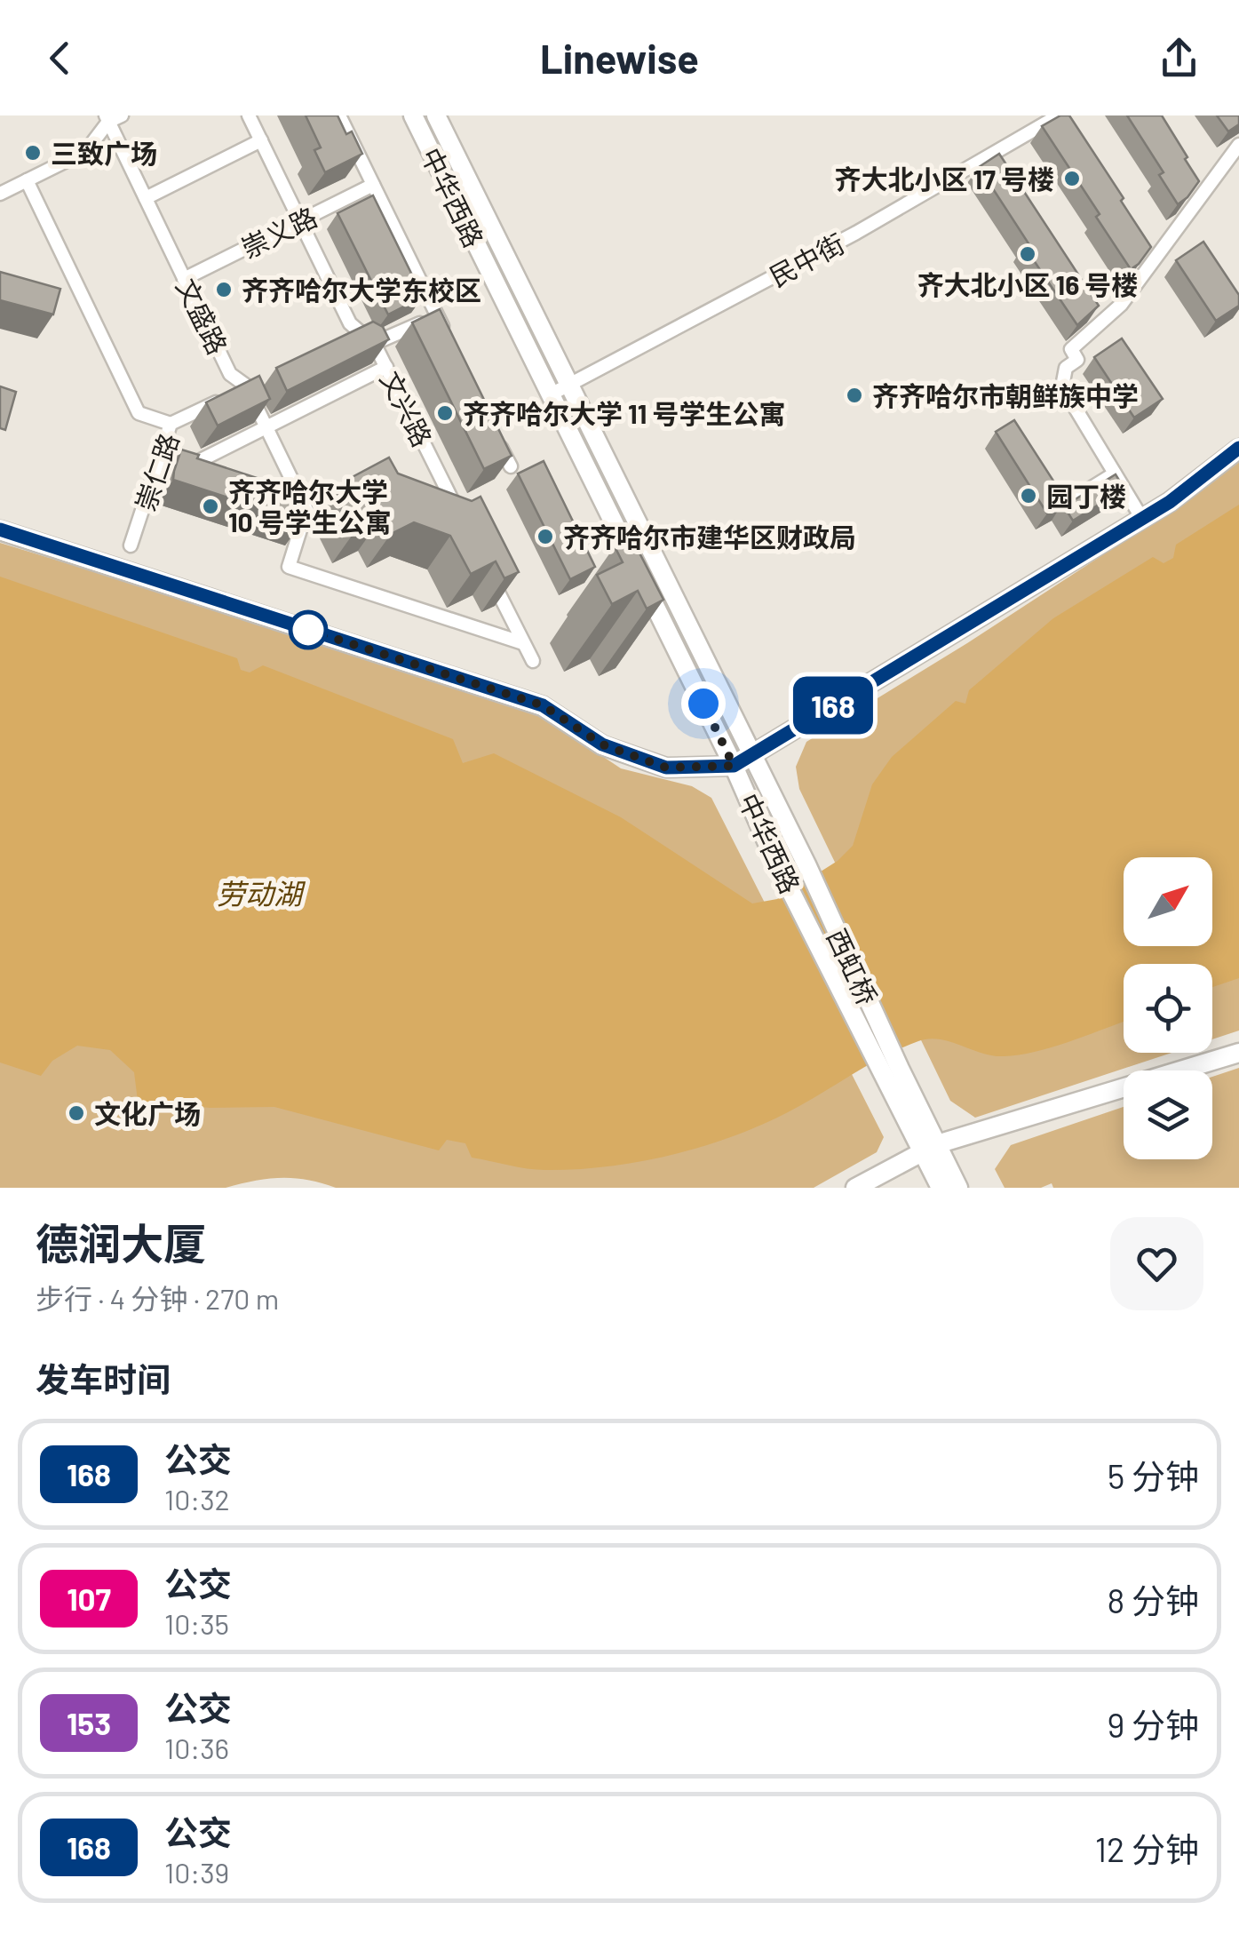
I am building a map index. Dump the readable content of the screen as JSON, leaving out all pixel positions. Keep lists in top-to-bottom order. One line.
{"streets":{"main road":["中华西路","西虹桥"],"street":["崇义路","民中街","文盛路","文兴路","崇仁路"]},"crossings":[["中华西路","民中街"],["中华西路","西虹桥"],["崇义路","文盛路"],["崇义路","文兴路"],["文盛路","崇仁路"]],"water":["劳动湖"],"places":["三致广场","齐大北小区 17 号楼","齐大北小区 16 号楼","齐齐哈尔大学东校区","齐齐哈尔市朝鲜族中学","齐齐哈尔大学 11 号学生公寓","园丁楼","齐齐哈尔大学 10 号学生公寓","齐齐哈尔市建华区财政局","文化广场"],"lines":["bus line 168"],"north":"top right","page":{"header":"Linewise","on_map":"168","heading":[["德润大厦","步行 · 4 分钟 · 270 m"],"发车时间"],"list":[{"mark":"168","name":"公交","note":"10:32","value":"5 分钟"},{"mark":"107","name":"公交","note":"10:35","value":"8 分钟"},{"mark":"153","name":"公交","note":"10:36","value":"9 分钟"},{"mark":"168","name":"公交","note":"10:39","value":"12 分钟"}]}}
